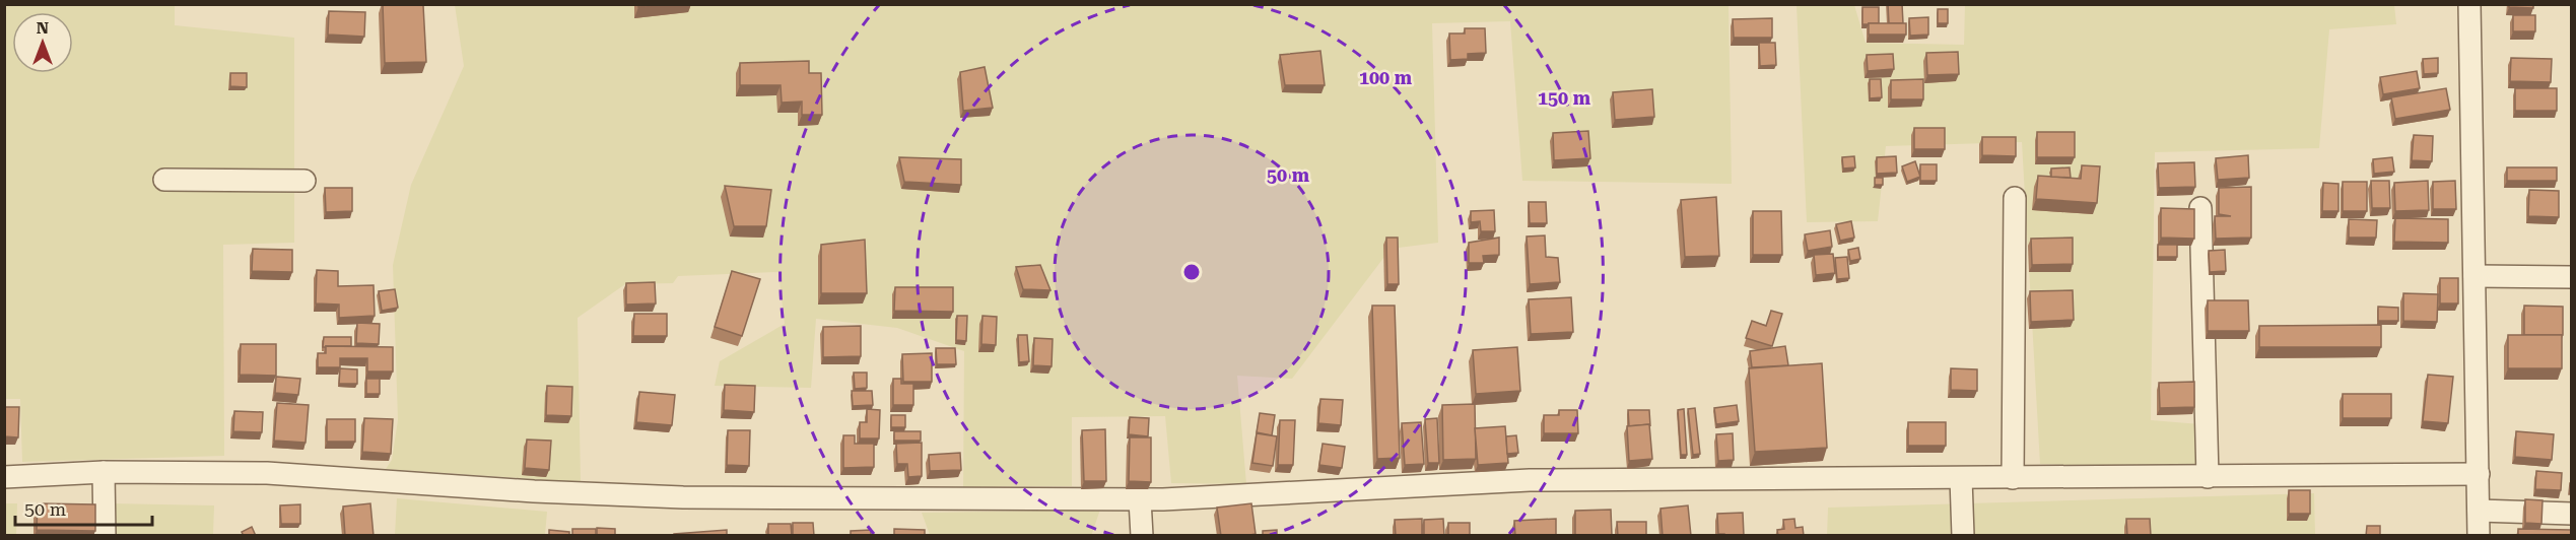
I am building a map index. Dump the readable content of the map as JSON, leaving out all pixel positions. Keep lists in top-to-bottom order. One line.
{"scale_bar":"50 m","north":"top","rings":["100 m","150 m","50 m"]}
